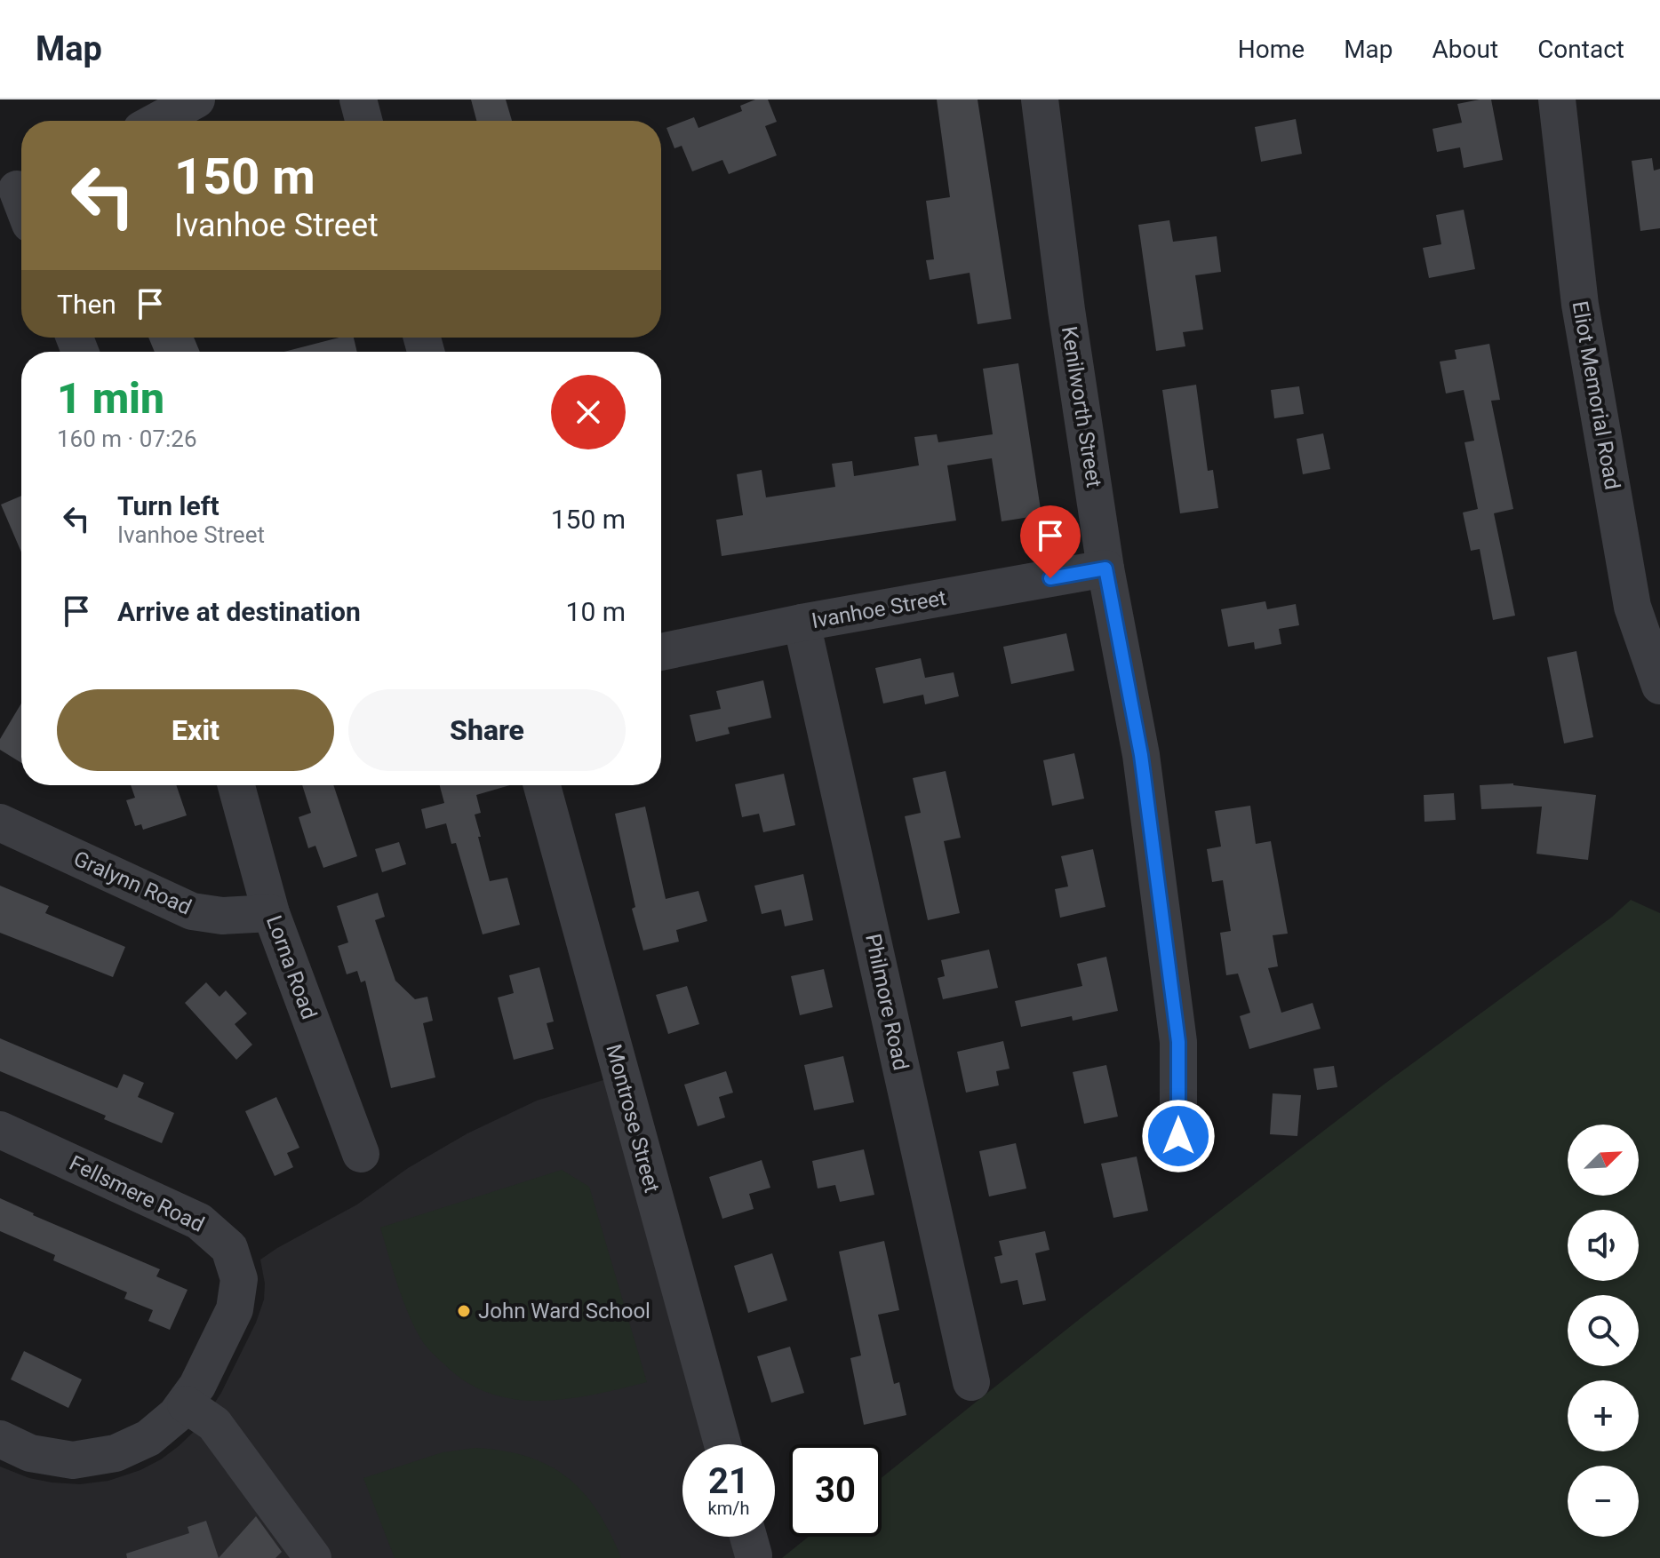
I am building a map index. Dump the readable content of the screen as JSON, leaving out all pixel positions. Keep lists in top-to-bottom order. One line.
{"streets":{"street":["Eliot Memorial Road","Kenilworth Street","Ivanhoe Street","Gralynn Road","Lorna Road","Philmore Road","Montrose Street","Fellsmere Road"]},"crossings":[["Kenilworth Street","Ivanhoe Street"],["Ivanhoe Street","Philmore Road"],["Gralynn Road","Lorna Road"]],"places":["John Ward School"],"north":"top right","page":{"header":"Map","nav":["Home","Map","About","Contact"],"turn":["150 m","Ivanhoe Street"],"then":"Then","heading":["1 min","160 m · 07:26"],"list":[{"name":"Turn left","note":"Ivanhoe Street","value":"150 m"},{"name":"Arrive at destination","value":"10 m"}],"buttons":["Exit","Share"],"map_buttons":["+","−"],"speed":"21 km/h","limit":"30"}}
